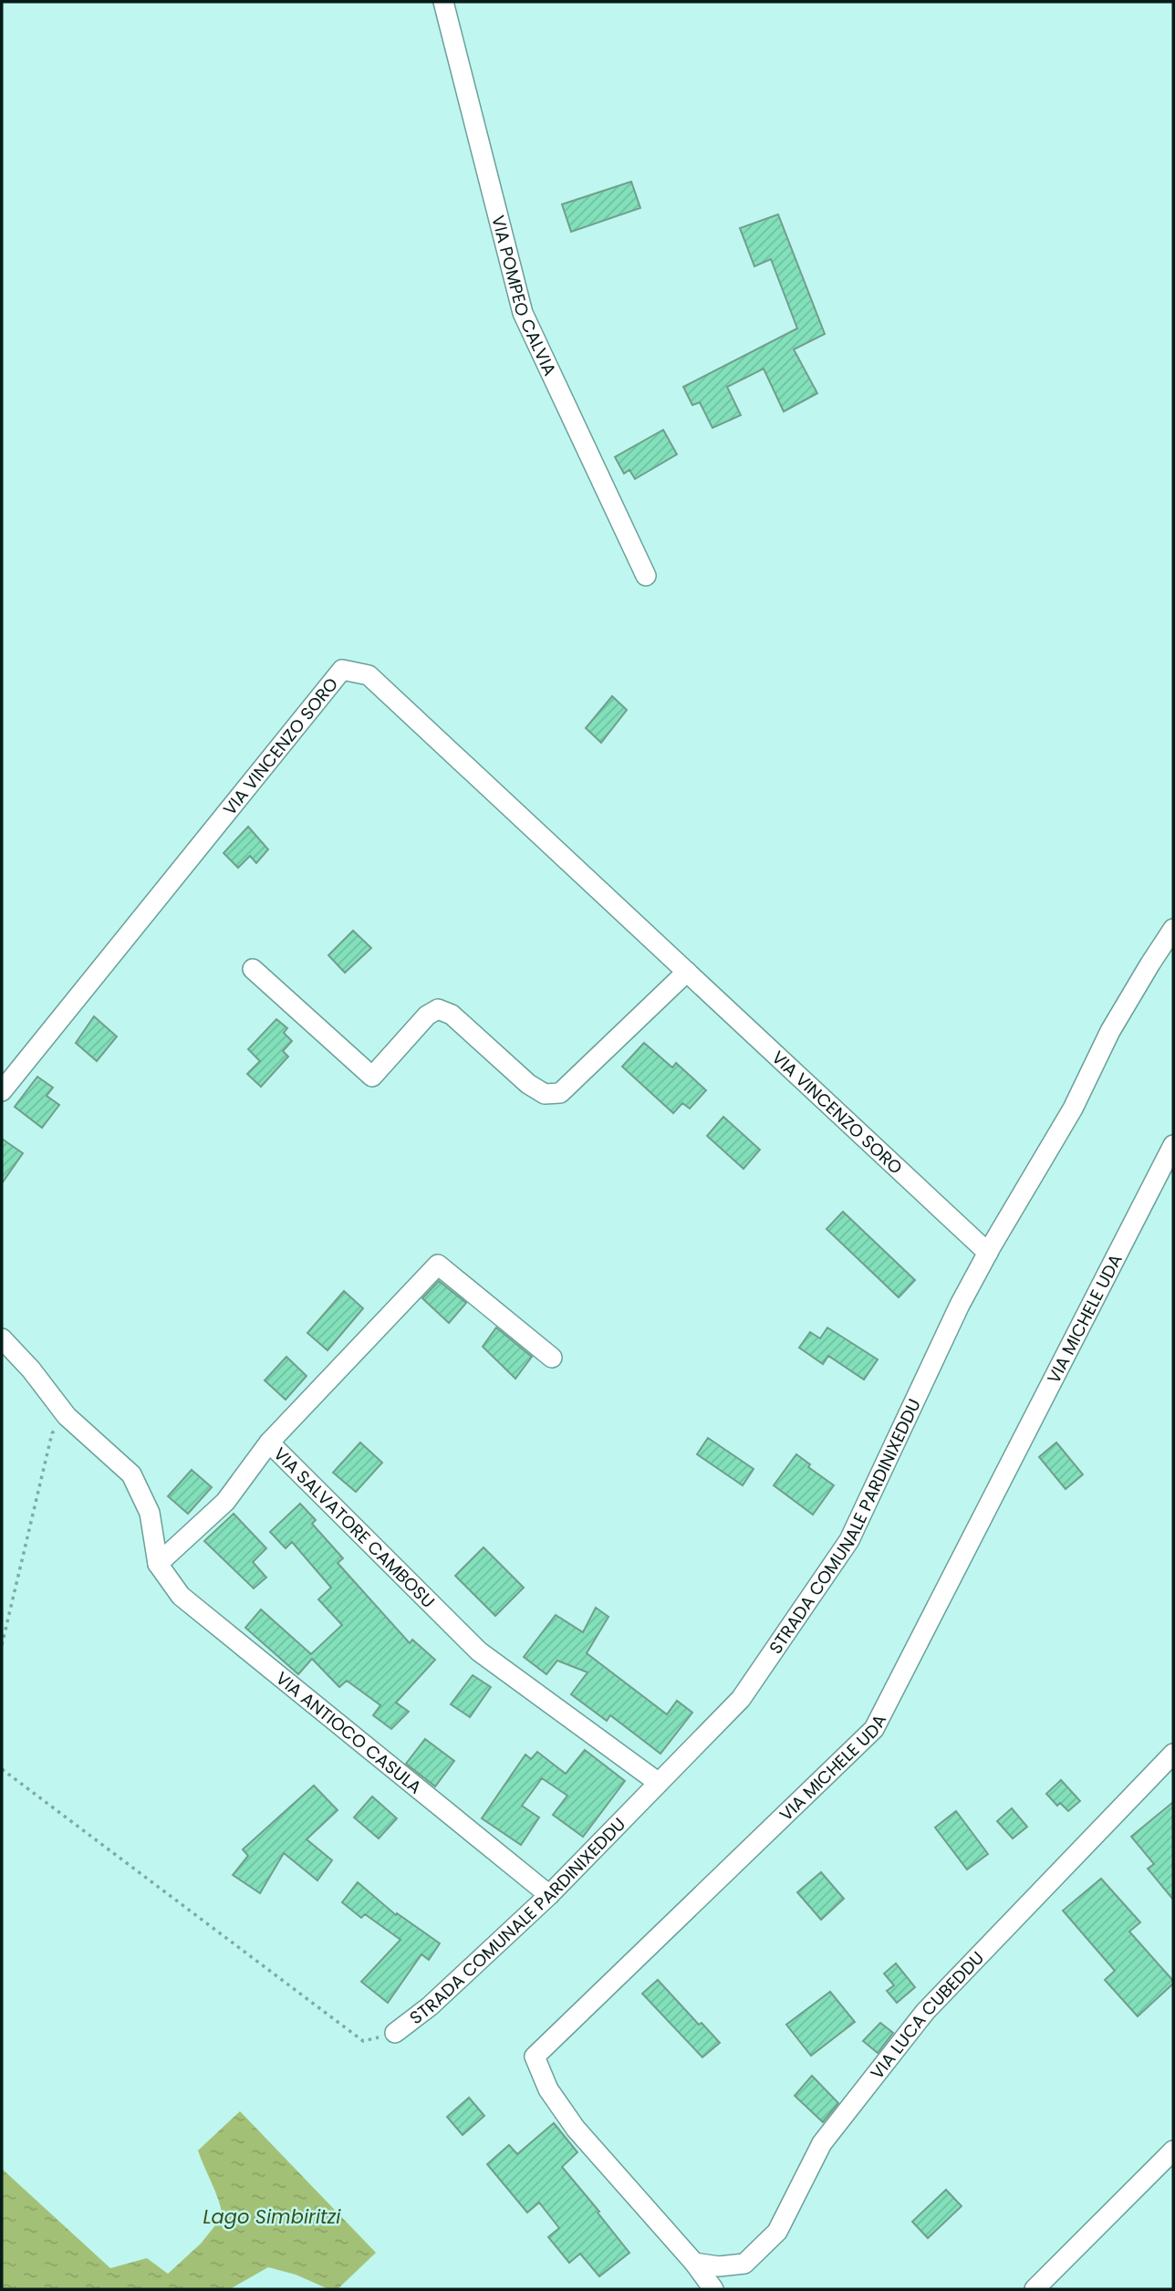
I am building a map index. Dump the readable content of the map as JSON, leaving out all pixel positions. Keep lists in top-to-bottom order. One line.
{"streets":{"street":["VIA POMPEO CALVIA","VIA VINCENZO SORO","VIA MICHELE UDA","STRADA COMUNALE PARDINIXEDDU","VIA SALVATORE CAMBOSU","VIA ANTIOCO CASULA","VIA LUCA CUBEDDU"]},"crossings":[["VIA VINCENZO SORO","STRADA COMUNALE PARDINIXEDDU"],["VIA MICHELE UDA","VIA LUCA CUBEDDU"],["STRADA COMUNALE PARDINIXEDDU","VIA SALVATORE CAMBOSU"],["STRADA COMUNALE PARDINIXEDDU","VIA ANTIOCO CASULA"]],"water":["Lago Simbiritzi"]}
